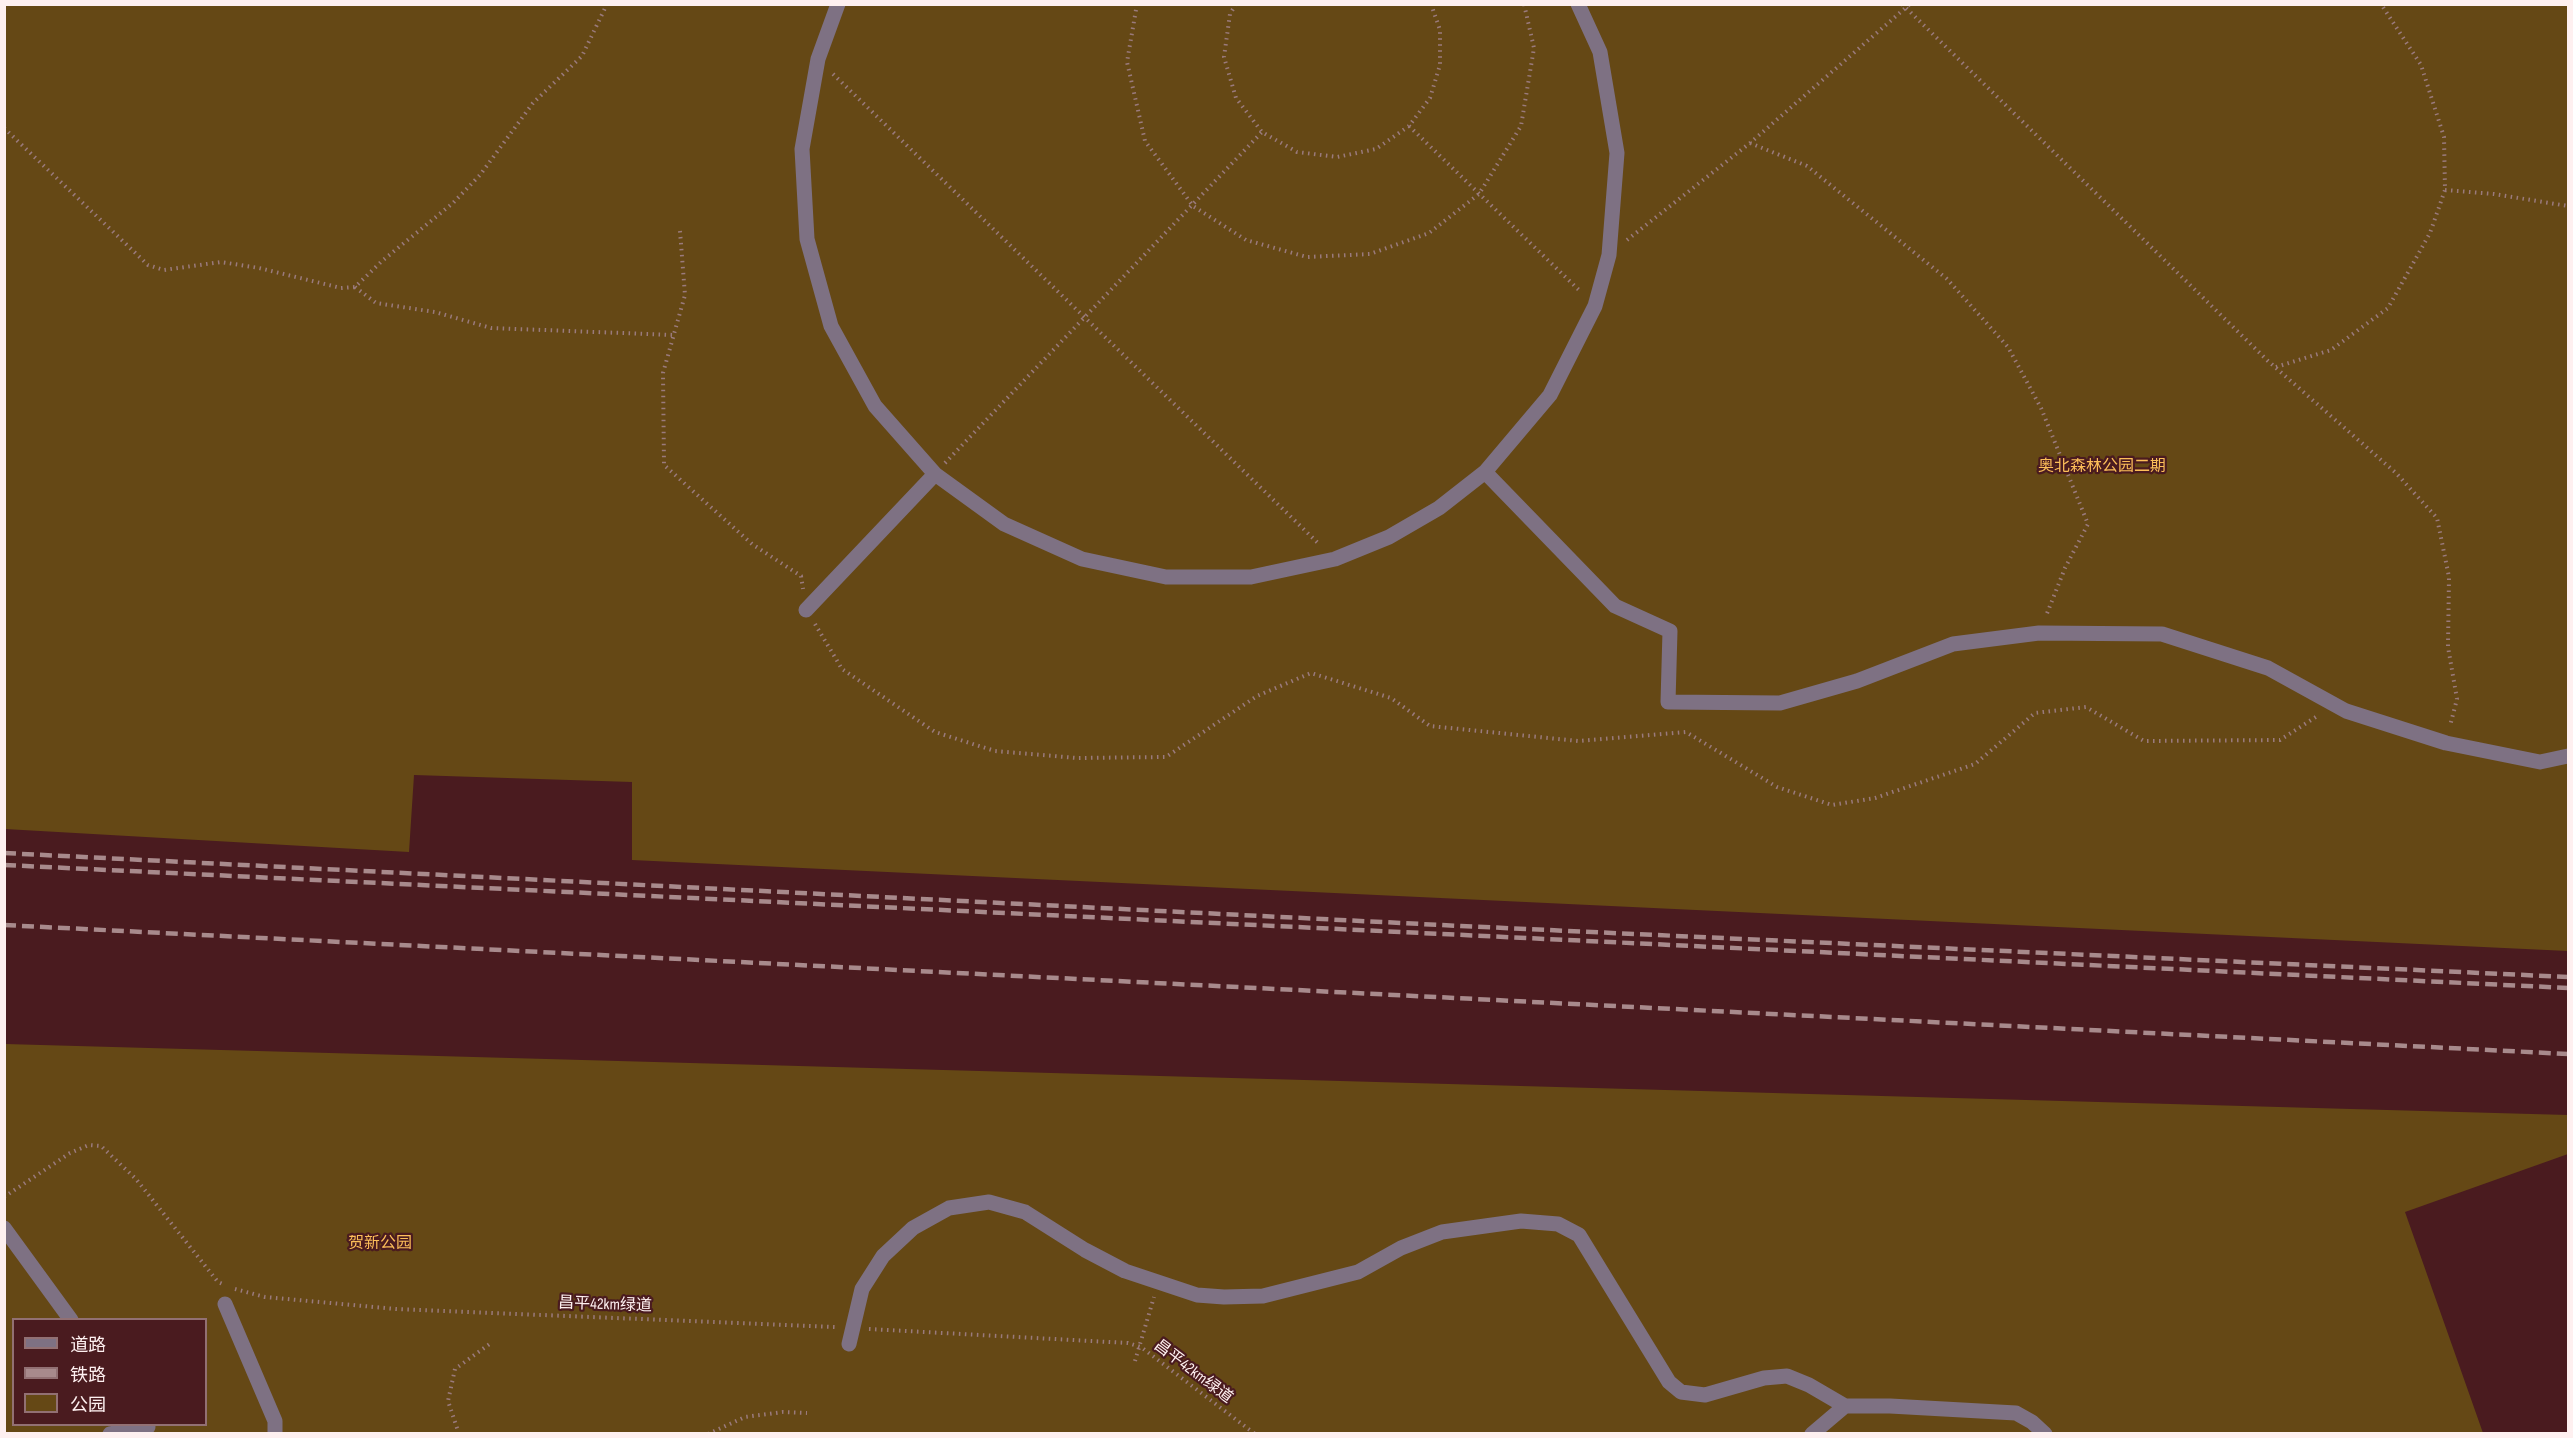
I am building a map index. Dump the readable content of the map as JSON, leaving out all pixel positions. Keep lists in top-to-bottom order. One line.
{"streets":{"path":["昌平42km绿道"]},"parks":["奥北森林公园二期","贺新公园"],"legend":["道路","铁路","公园"]}
